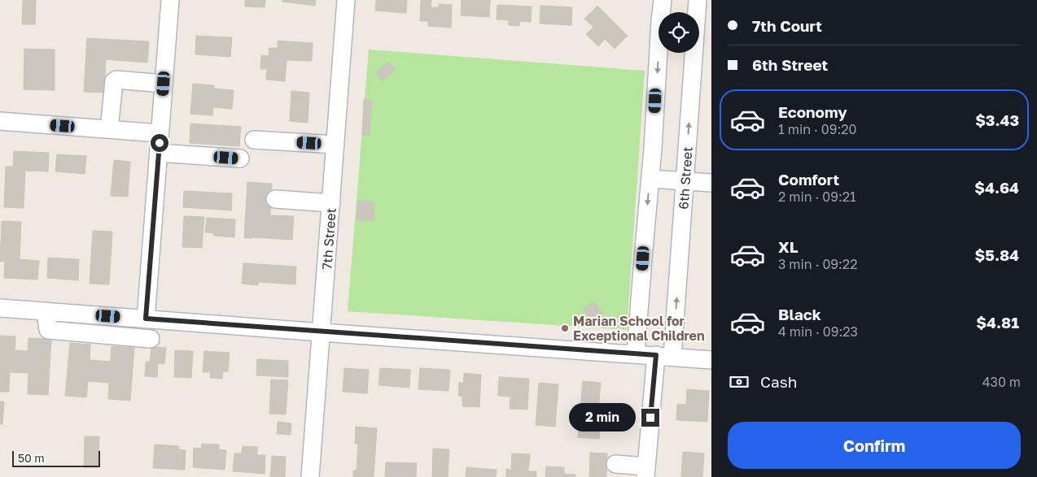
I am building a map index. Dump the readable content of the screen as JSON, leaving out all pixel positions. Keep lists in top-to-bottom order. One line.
{"streets":{"street":["6th Street","7th Street"]},"places":["Marian School for Exceptional Children"],"scale_bar":"50 m","page":{"banner":["7th Court","6th Street"],"list":[{"name":"Economy","note":"1 min · 09:20","value":"$3.43"},{"name":"Comfort","note":"2 min · 09:21","value":"$4.64"},{"name":"XL","note":"3 min · 09:22","value":"$5.84"},{"name":"Black","note":"4 min · 09:23","value":"$4.81"}],"pay":["Cash","430 m"],"bubble":"2 min","buttons":"Confirm","scale":"50 m"}}
